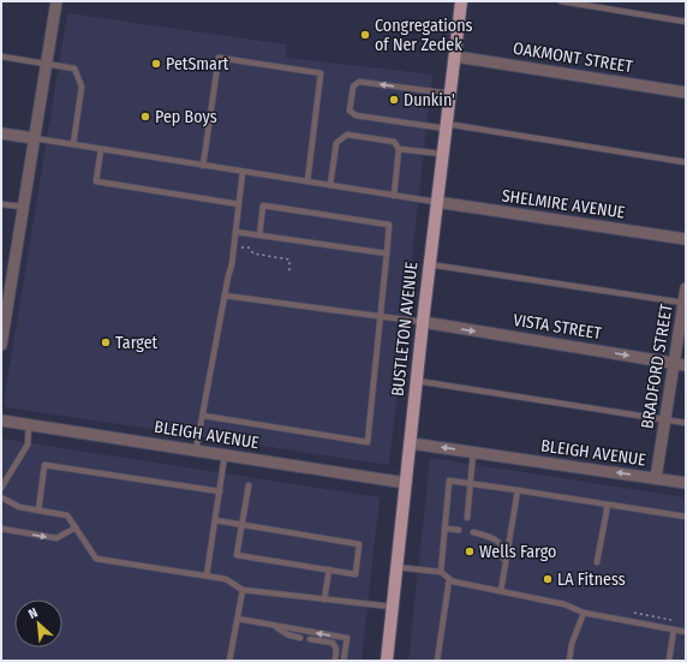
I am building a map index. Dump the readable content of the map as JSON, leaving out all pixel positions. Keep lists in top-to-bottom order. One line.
{"streets":{"main road":["BUSTLETON AVENUE"],"street":["OAKMONT STREET","SHELMIRE AVENUE","VISTA STREET","BRADFORD STREET","BLEIGH AVENUE"]},"crossings":[["OAKMONT STREET","BUSTLETON AVENUE"],["SHELMIRE AVENUE","BUSTLETON AVENUE"],["VISTA STREET","BUSTLETON AVENUE"],["VISTA STREET","BRADFORD STREET"],["BUSTLETON AVENUE","BLEIGH AVENUE"],["BRADFORD STREET","BLEIGH AVENUE"]],"one_way":["VISTA STREET","BLEIGH AVENUE"],"places":["Congregations of Ner Zedek","PetSmart","Dunkin'","Pep Boys","Target","Wells Fargo","LA Fitness"],"north":"top left"}
